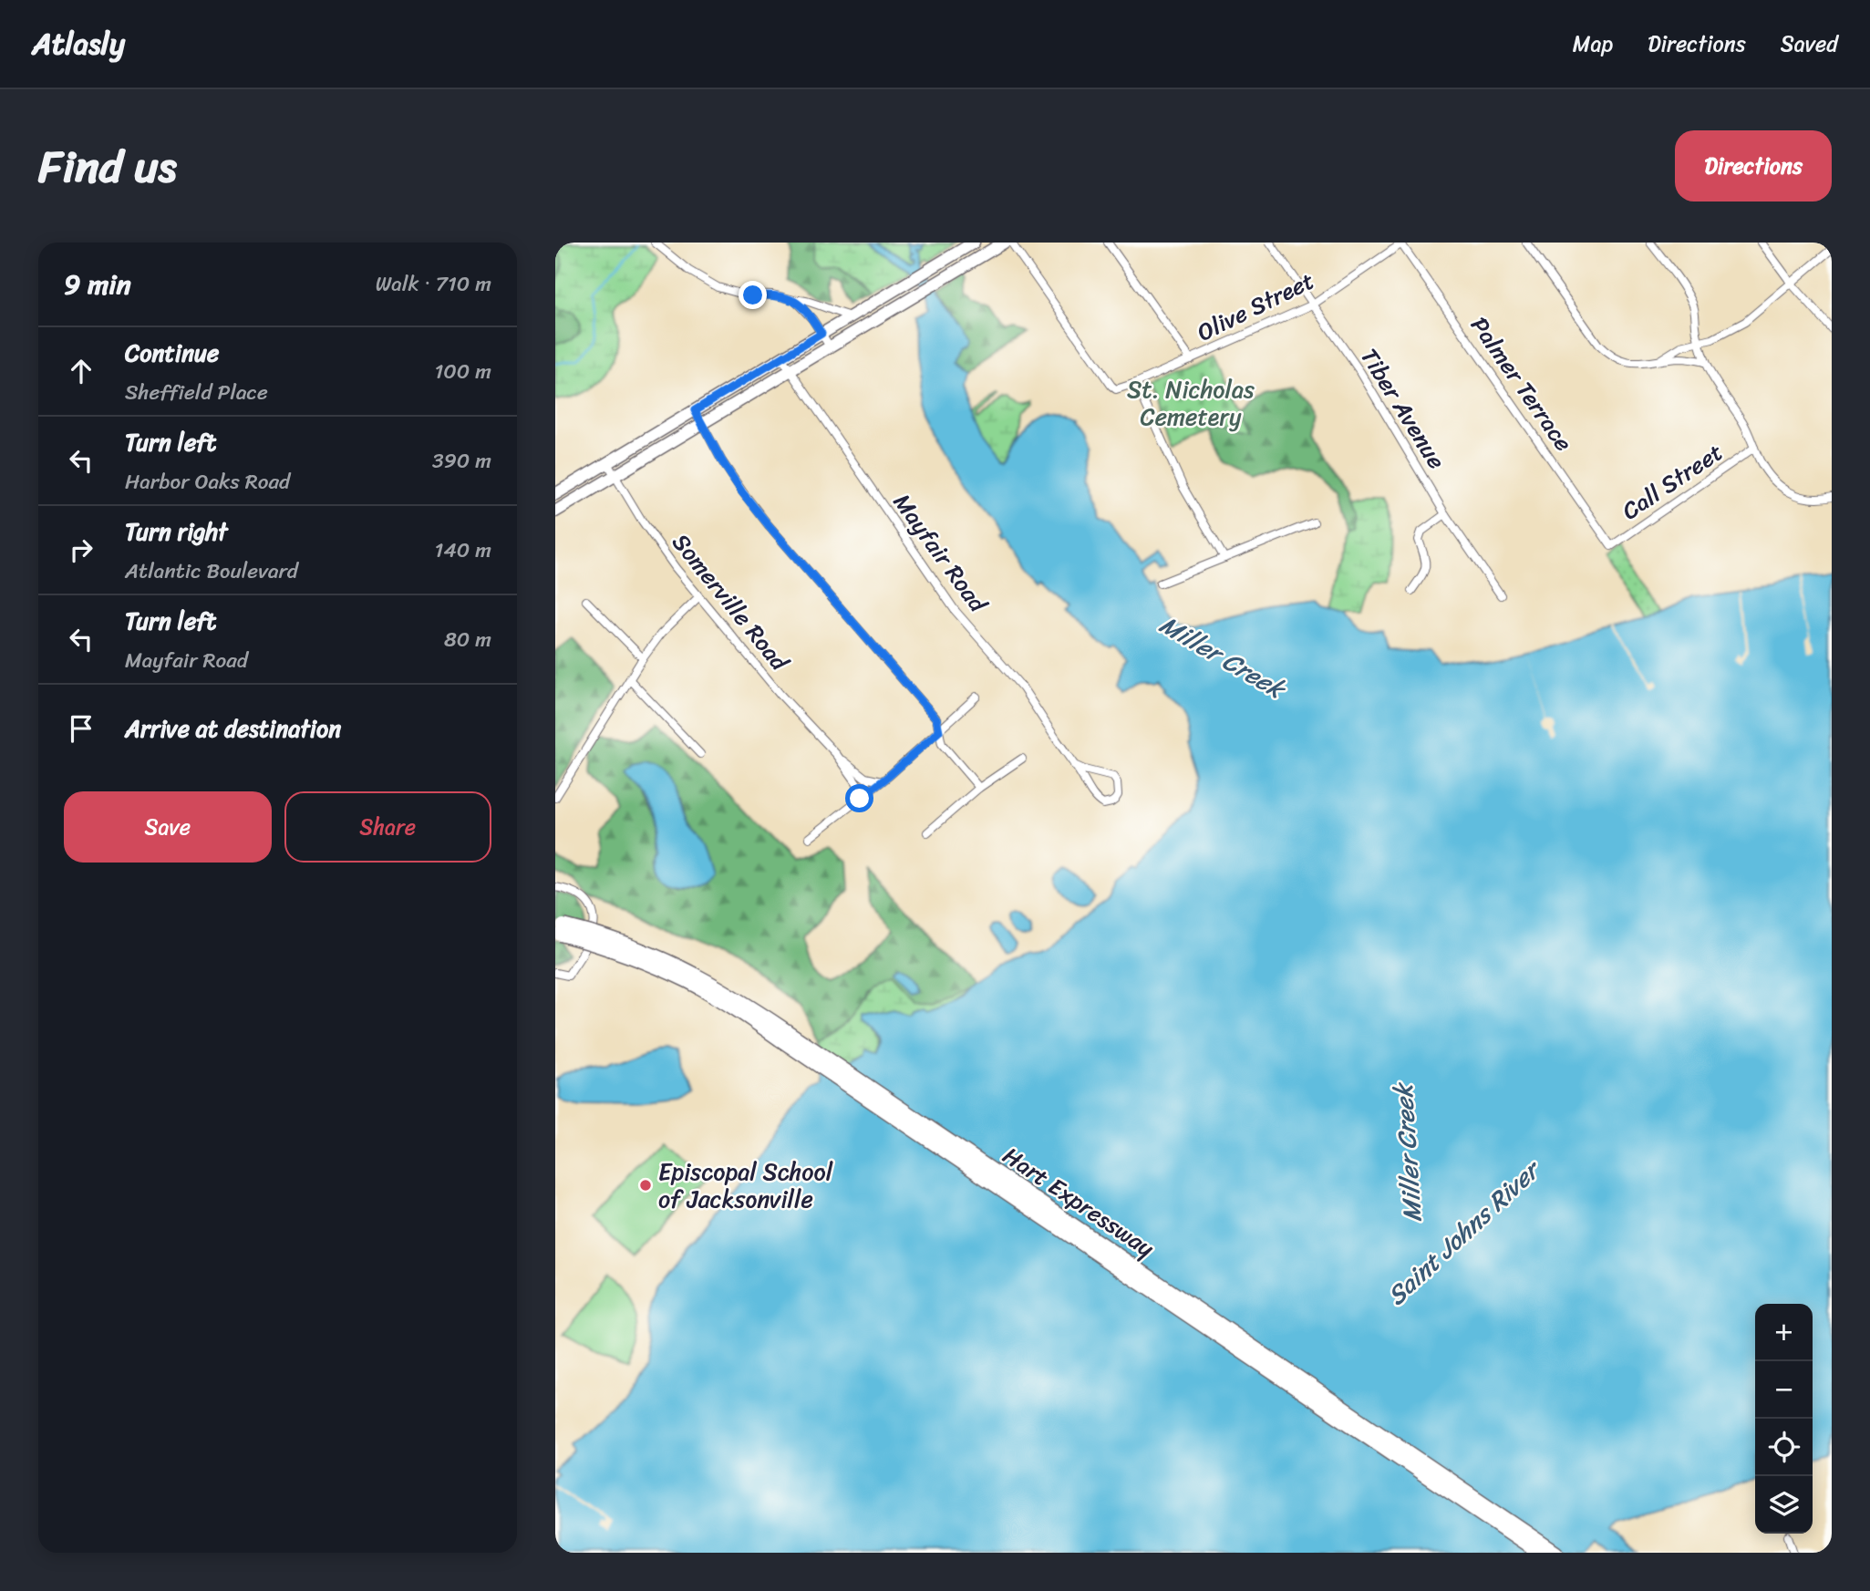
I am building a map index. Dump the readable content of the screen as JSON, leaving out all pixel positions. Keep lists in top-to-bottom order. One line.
{"streets":{"highway":["Hart Expressway"],"street":["Olive Street","Palmer Terrace","Tiber Avenue","Call Street","Mayfair Road","Somerville Road"]},"crossings":[["Olive Street","Palmer Terrace"],["Olive Street","Tiber Avenue"],["Palmer Terrace","Call Street"]],"water":["Miller Creek","Saint Johns River"],"parks":["St. Nicholas Cemetery"],"places":["Episcopal School of Jacksonville"],"page":{"header":"Atlasly","nav":["Map","Directions","Saved"],"title":"Find us","buttons":["Directions",["Save","Share"]],"heading":["9 min","Walk · 710 m"],"list":[["Continue","Sheffield Place","100 m"],["Turn left","Harbor Oaks Road","390 m"],["Turn right","Atlantic Boulevard","140 m"],["Turn left","Mayfair Road","80 m"],"Arrive at destination"],"map_buttons":["+","−"]}}
